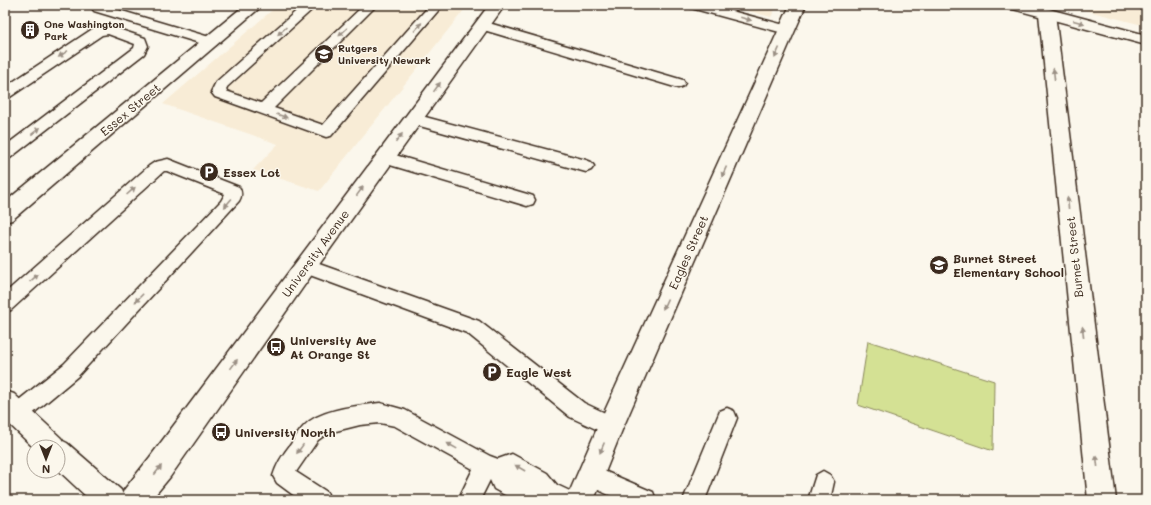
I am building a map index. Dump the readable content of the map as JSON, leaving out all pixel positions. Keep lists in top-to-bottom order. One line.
{"streets":{"street":["Essex Street","Eagles Street","University Avenue","Burnet Street"]},"one_way":["Eagles Street","University Avenue","Burnet Street"],"places":{"building":["One Washington Park"],"school or university":["Rutgers University Newark","Burnet Street Elementary School"],"parking":["Essex Lot","Eagle West"],"bus stop":["University Ave At Orange St","University North"]},"north":"bottom"}
